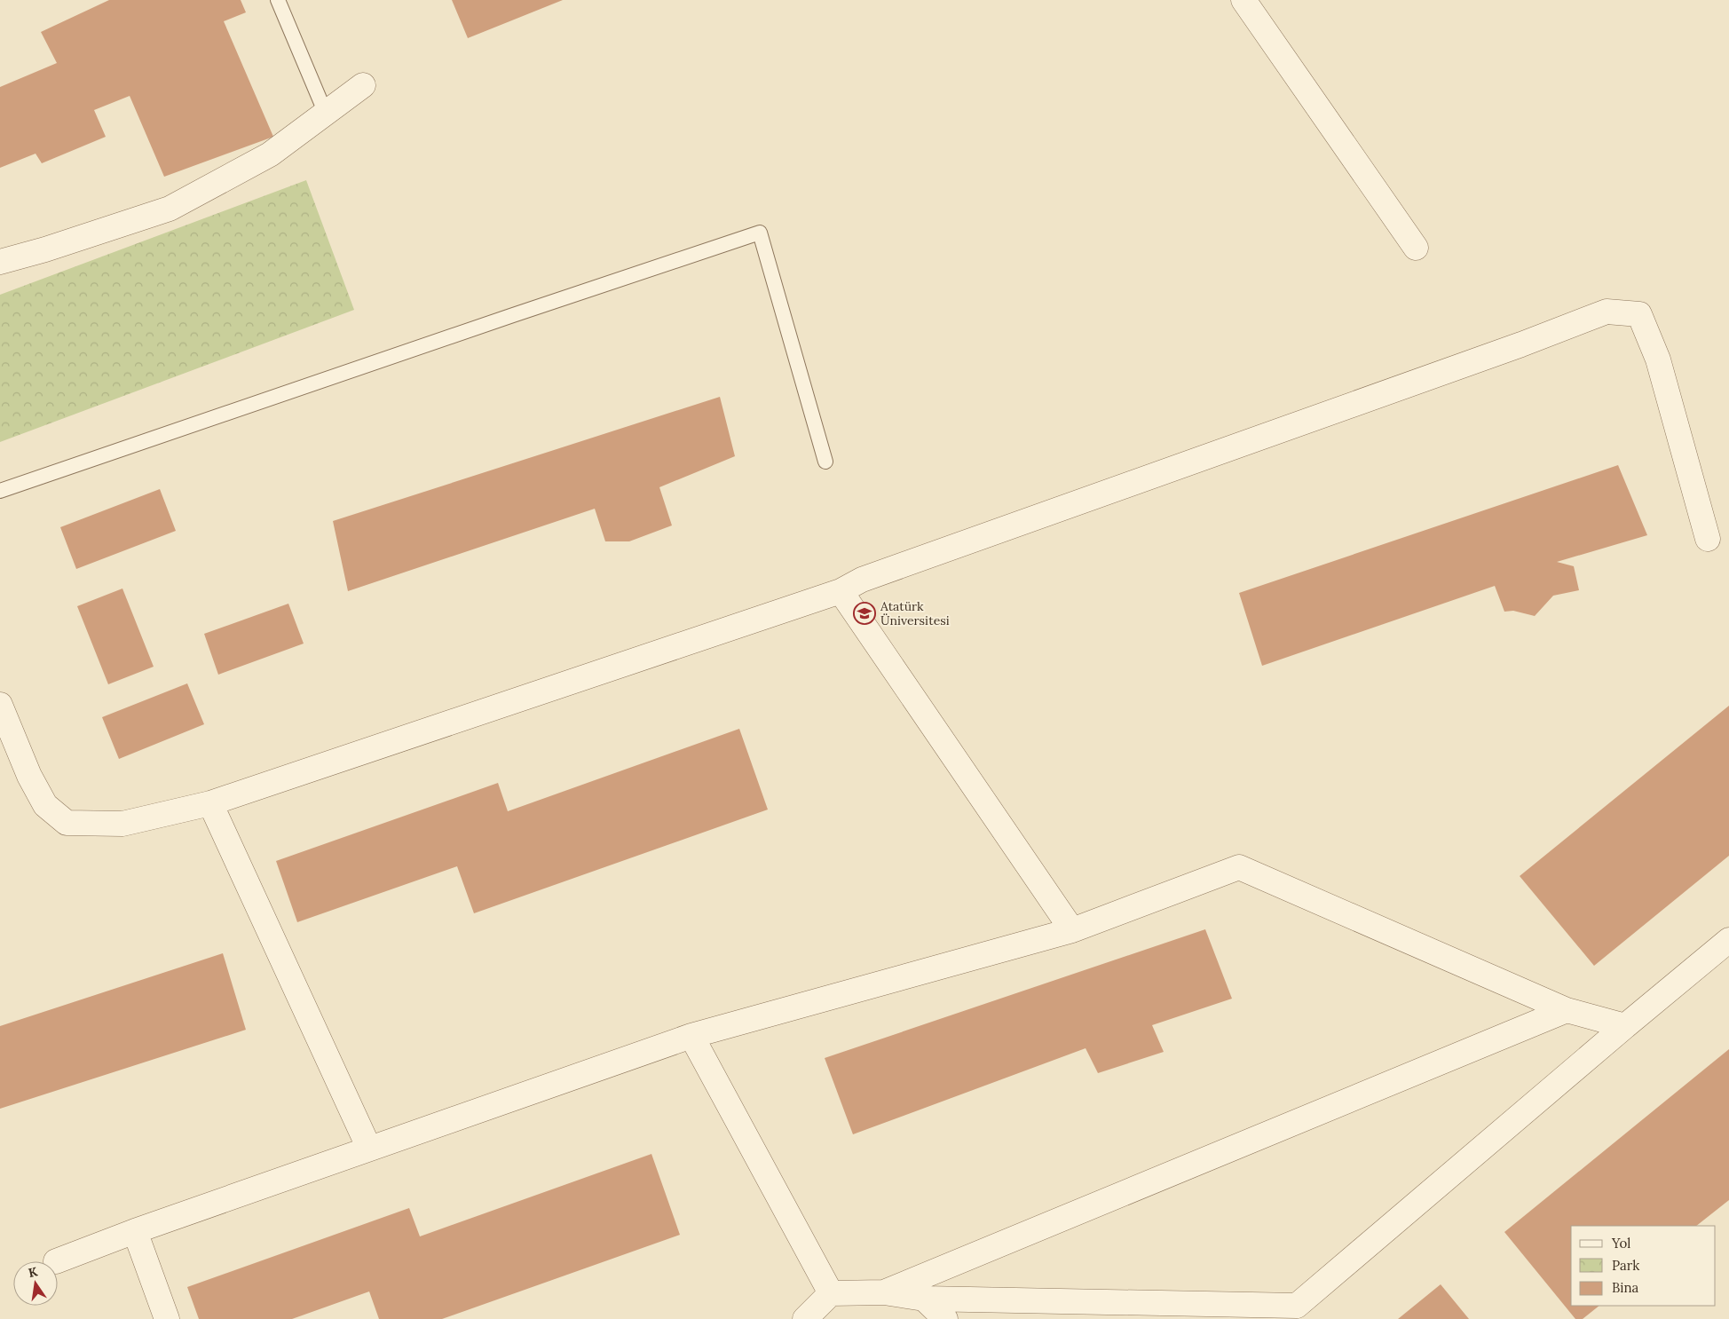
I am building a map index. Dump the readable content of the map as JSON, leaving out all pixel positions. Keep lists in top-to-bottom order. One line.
{"places":{"school or university":["Atatürk Üniversitesi"]},"legend":["Yol","Park","Bina"],"north":"top"}
